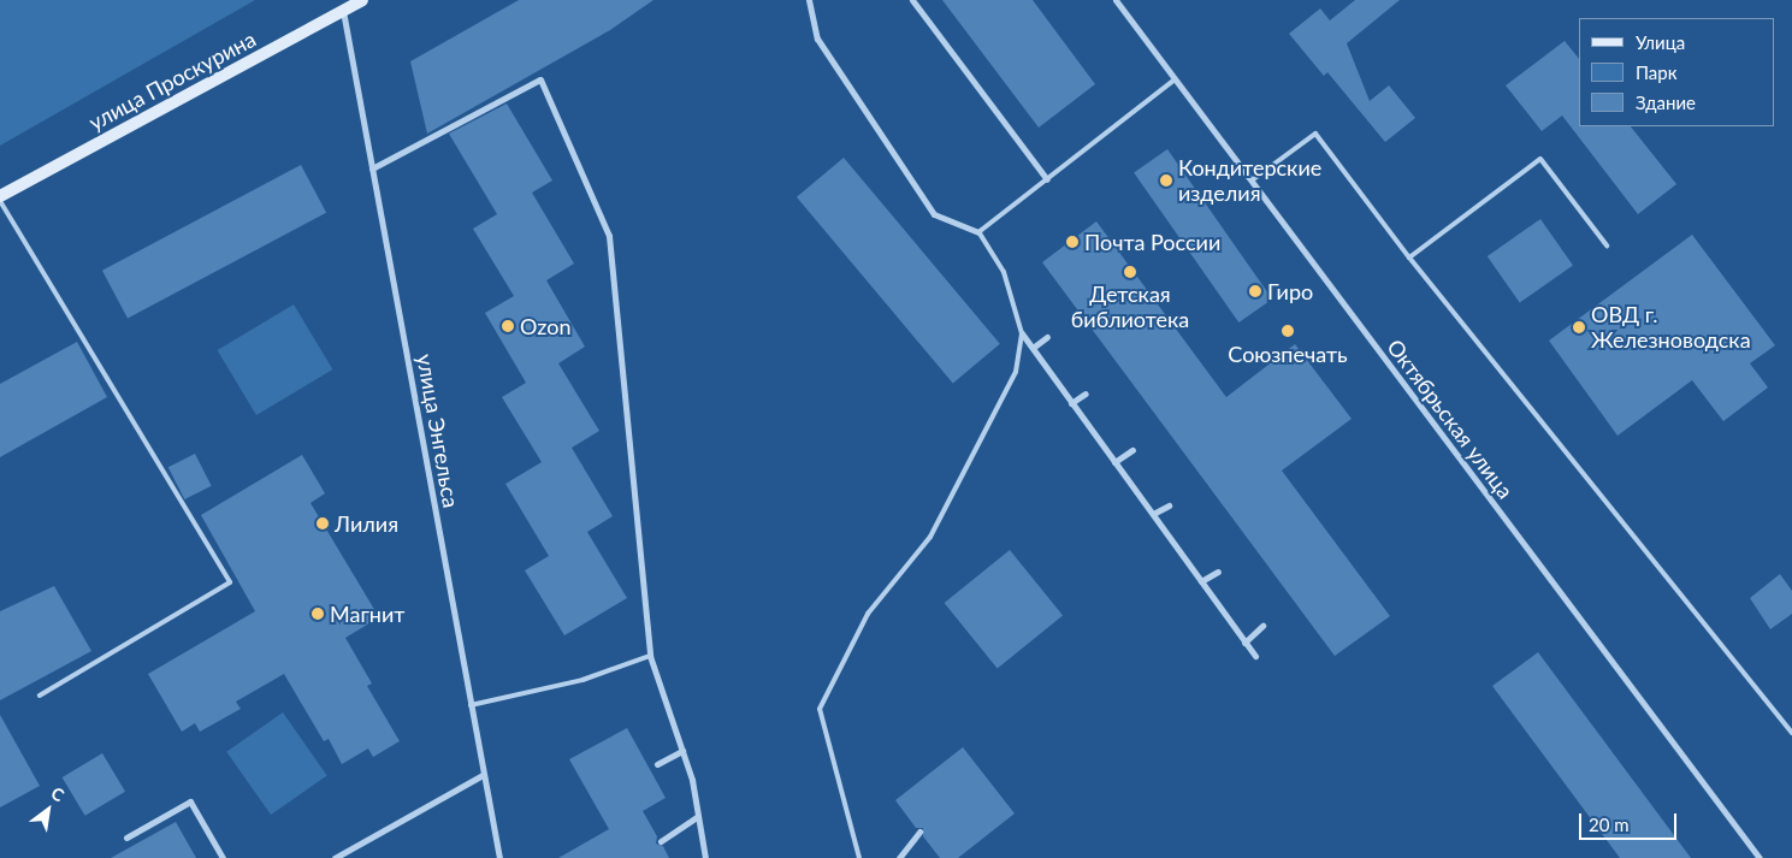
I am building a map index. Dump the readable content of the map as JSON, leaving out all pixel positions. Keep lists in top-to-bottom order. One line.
{"streets":{"street":["улица Проскурина","Октябрьская улица","улица Энгельса"]},"crossings":[["улица Проскурина","улица Энгельса"]],"places":["Кондитерские изделия","Почта России","Детская библиотека","Гиро","Ozon","ОВД г. Железноводска","Союзпечать","Лилия","Магнит"],"legend":["Улица","Парк","Здание"],"scale_bar":"20 m","north":"top right"}
